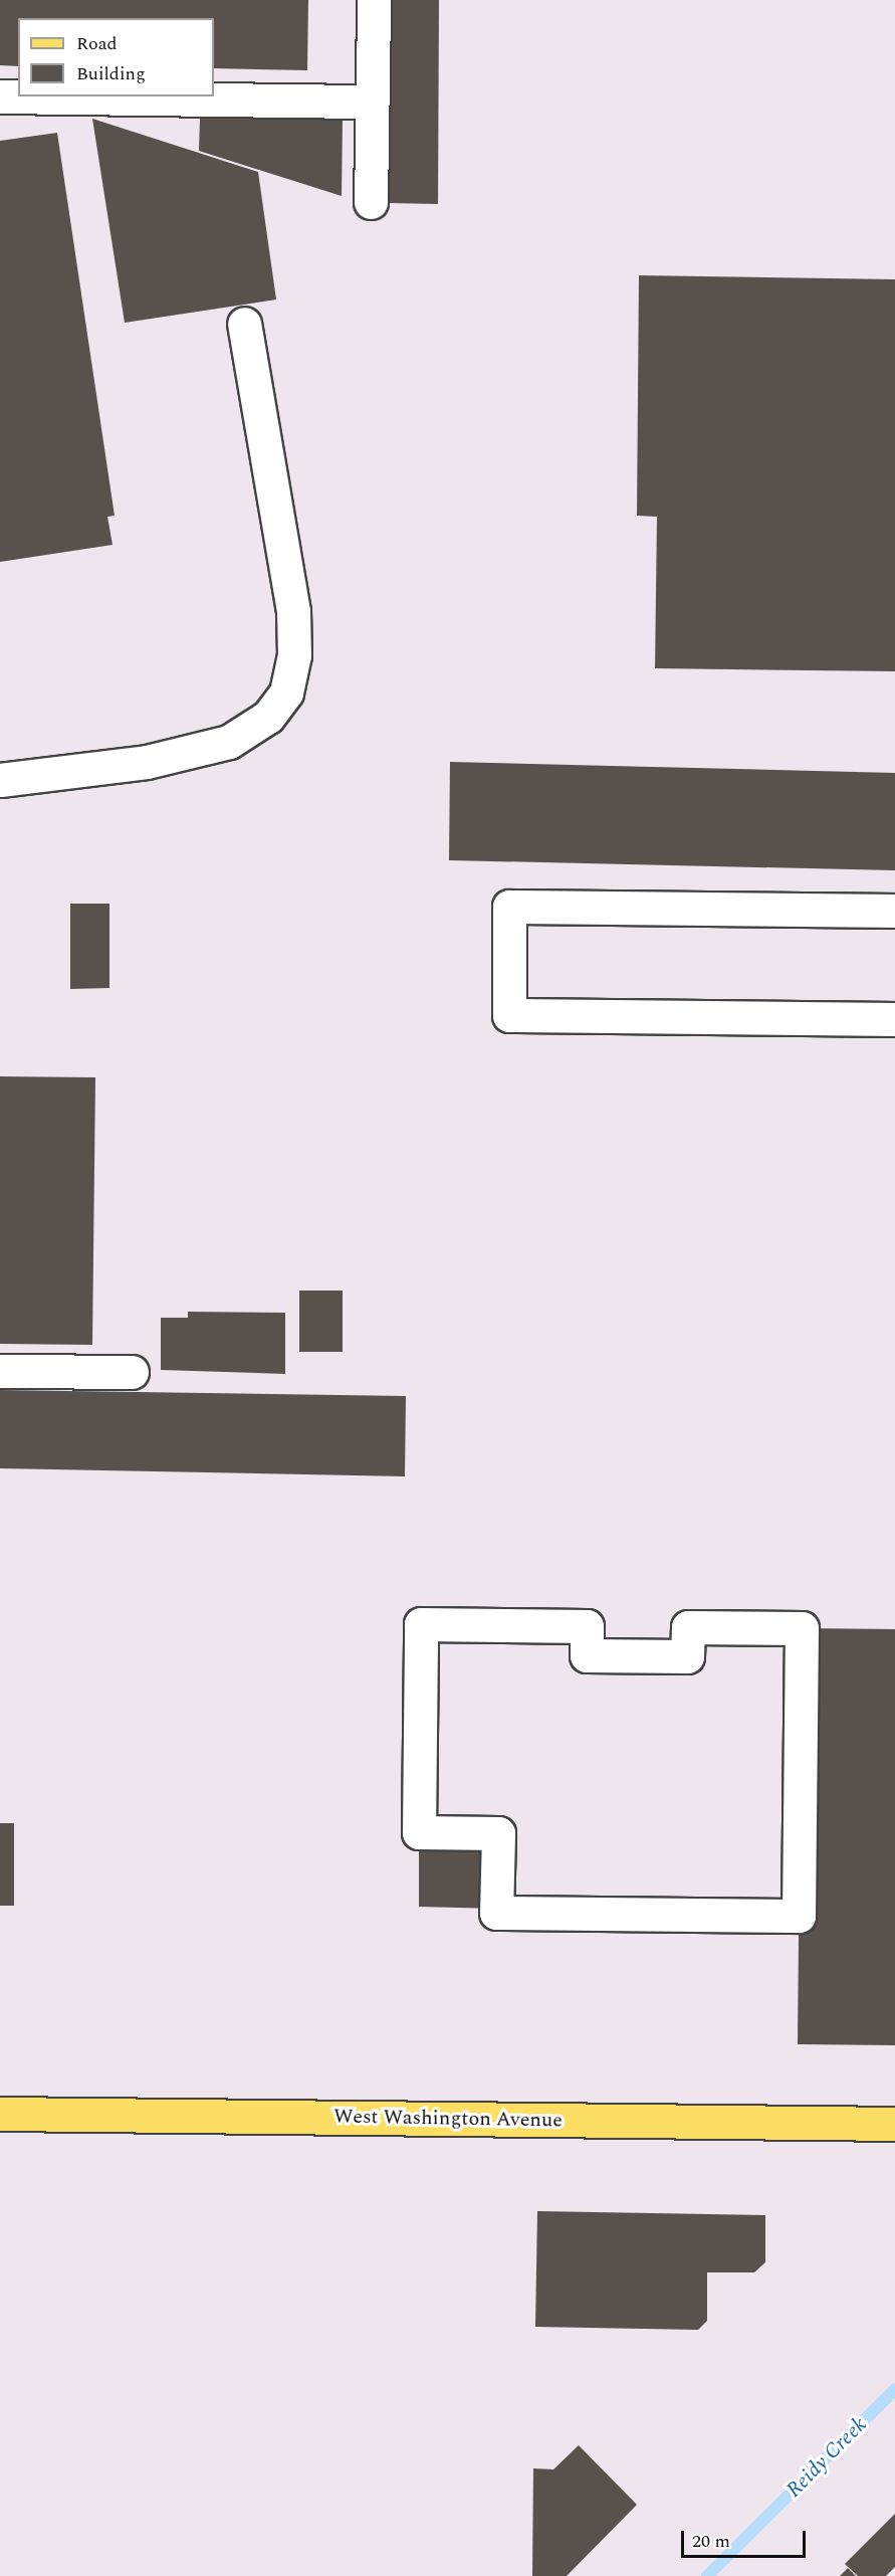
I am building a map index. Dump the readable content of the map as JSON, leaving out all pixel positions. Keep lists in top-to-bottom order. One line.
{"streets":{"main road":["West Washington Avenue"]},"water":["Reidy Creek"],"legend":["Road","Building"],"scale_bar":"20 m"}
